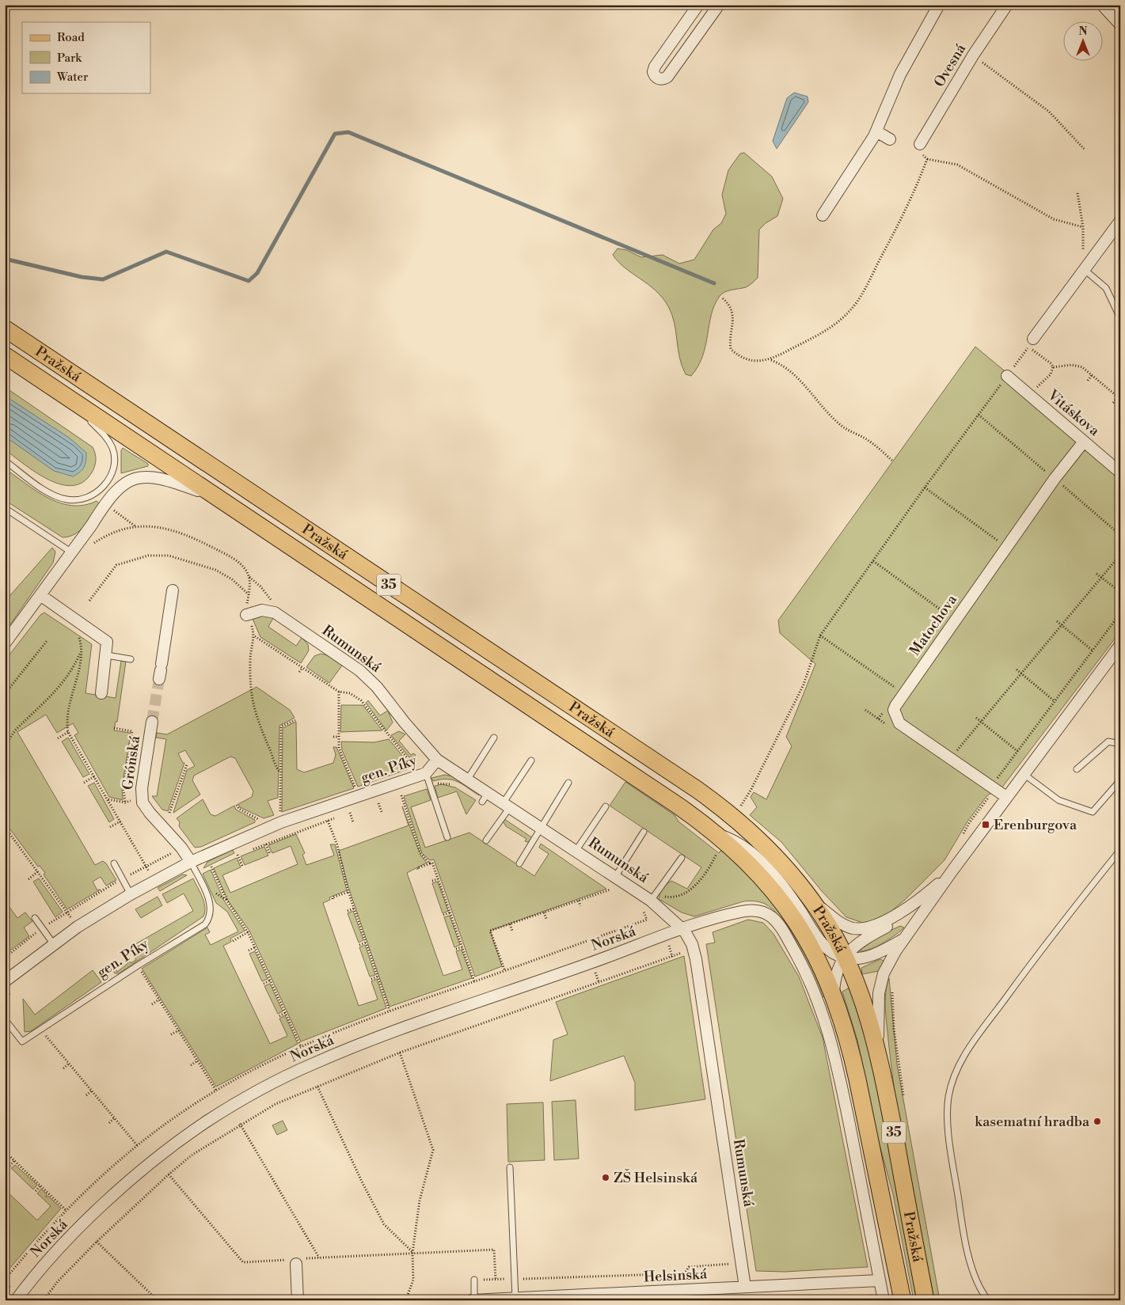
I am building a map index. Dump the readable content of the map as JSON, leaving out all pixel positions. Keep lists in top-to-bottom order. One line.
{"streets":{"main road":["Pražská","35"],"street":["Ovesná","Vitáskova","Matochova","Rumunská","Grónská","gen. Píky","Norská","Helsinská"]},"crossings":[["Vitáskova","Matochova"],["Rumunská","gen. Píky"],["Rumunská","Norská"],["Rumunská","Helsinská"],["Grónská","gen. Píky"]],"places":{"transit":["Erenburgova"],"other":["kasematní hradba","ZŠ Helsinská"]},"legend":["Road","Park","Water"],"north":"top"}
